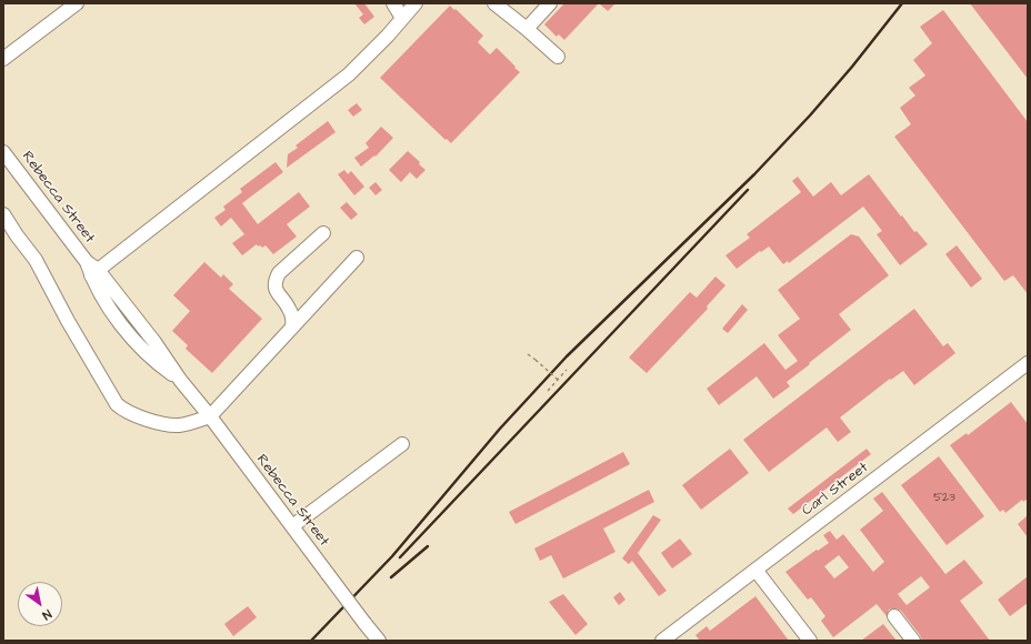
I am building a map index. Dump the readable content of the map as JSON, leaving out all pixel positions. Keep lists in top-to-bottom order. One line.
{"streets":{"street":["Rebecca Street","Carl Street"]},"house_numbers":["523"],"north":"bottom right"}
